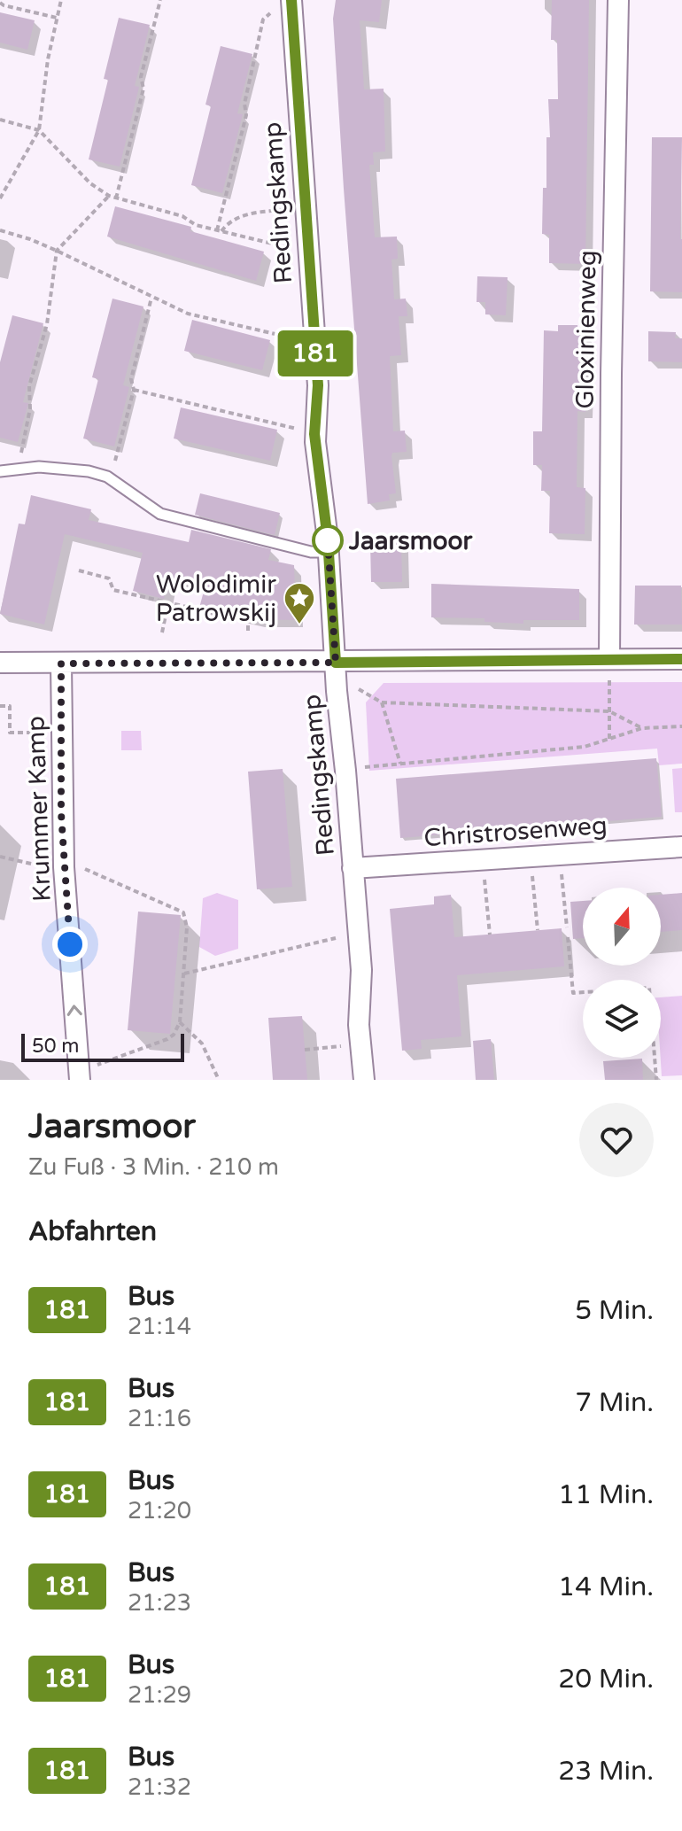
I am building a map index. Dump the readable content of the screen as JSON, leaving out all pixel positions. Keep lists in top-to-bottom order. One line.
{"streets":{"street":["Redingskamp","Gloxinienweg","Krummer Kamp","Christrosenweg"]},"crossings":[["Redingskamp","Christrosenweg"]],"one_way":["Krummer Kamp"],"places":{"other":["Jaarsmoor"],"place":["Wolodimir Patrowskij"]},"lines":["bus line 181"],"scale_bar":"50 m","north":"top","page":{"on_map":"181","scale":"50 m","heading":[["Jaarsmoor","Zu Fuß · 3 Min. · 210 m"],"Abfahrten"],"list":[{"mark":"181","name":"Bus","note":"21:14","value":"5 Min."},{"mark":"181","name":"Bus","note":"21:16","value":"7 Min."},{"mark":"181","name":"Bus","note":"21:20","value":"11 Min."},{"mark":"181","name":"Bus","note":"21:23","value":"14 Min."},{"mark":"181","name":"Bus","note":"21:29","value":"20 Min."},{"mark":"181","name":"Bus","note":"21:32","value":"23 Min."}]}}
